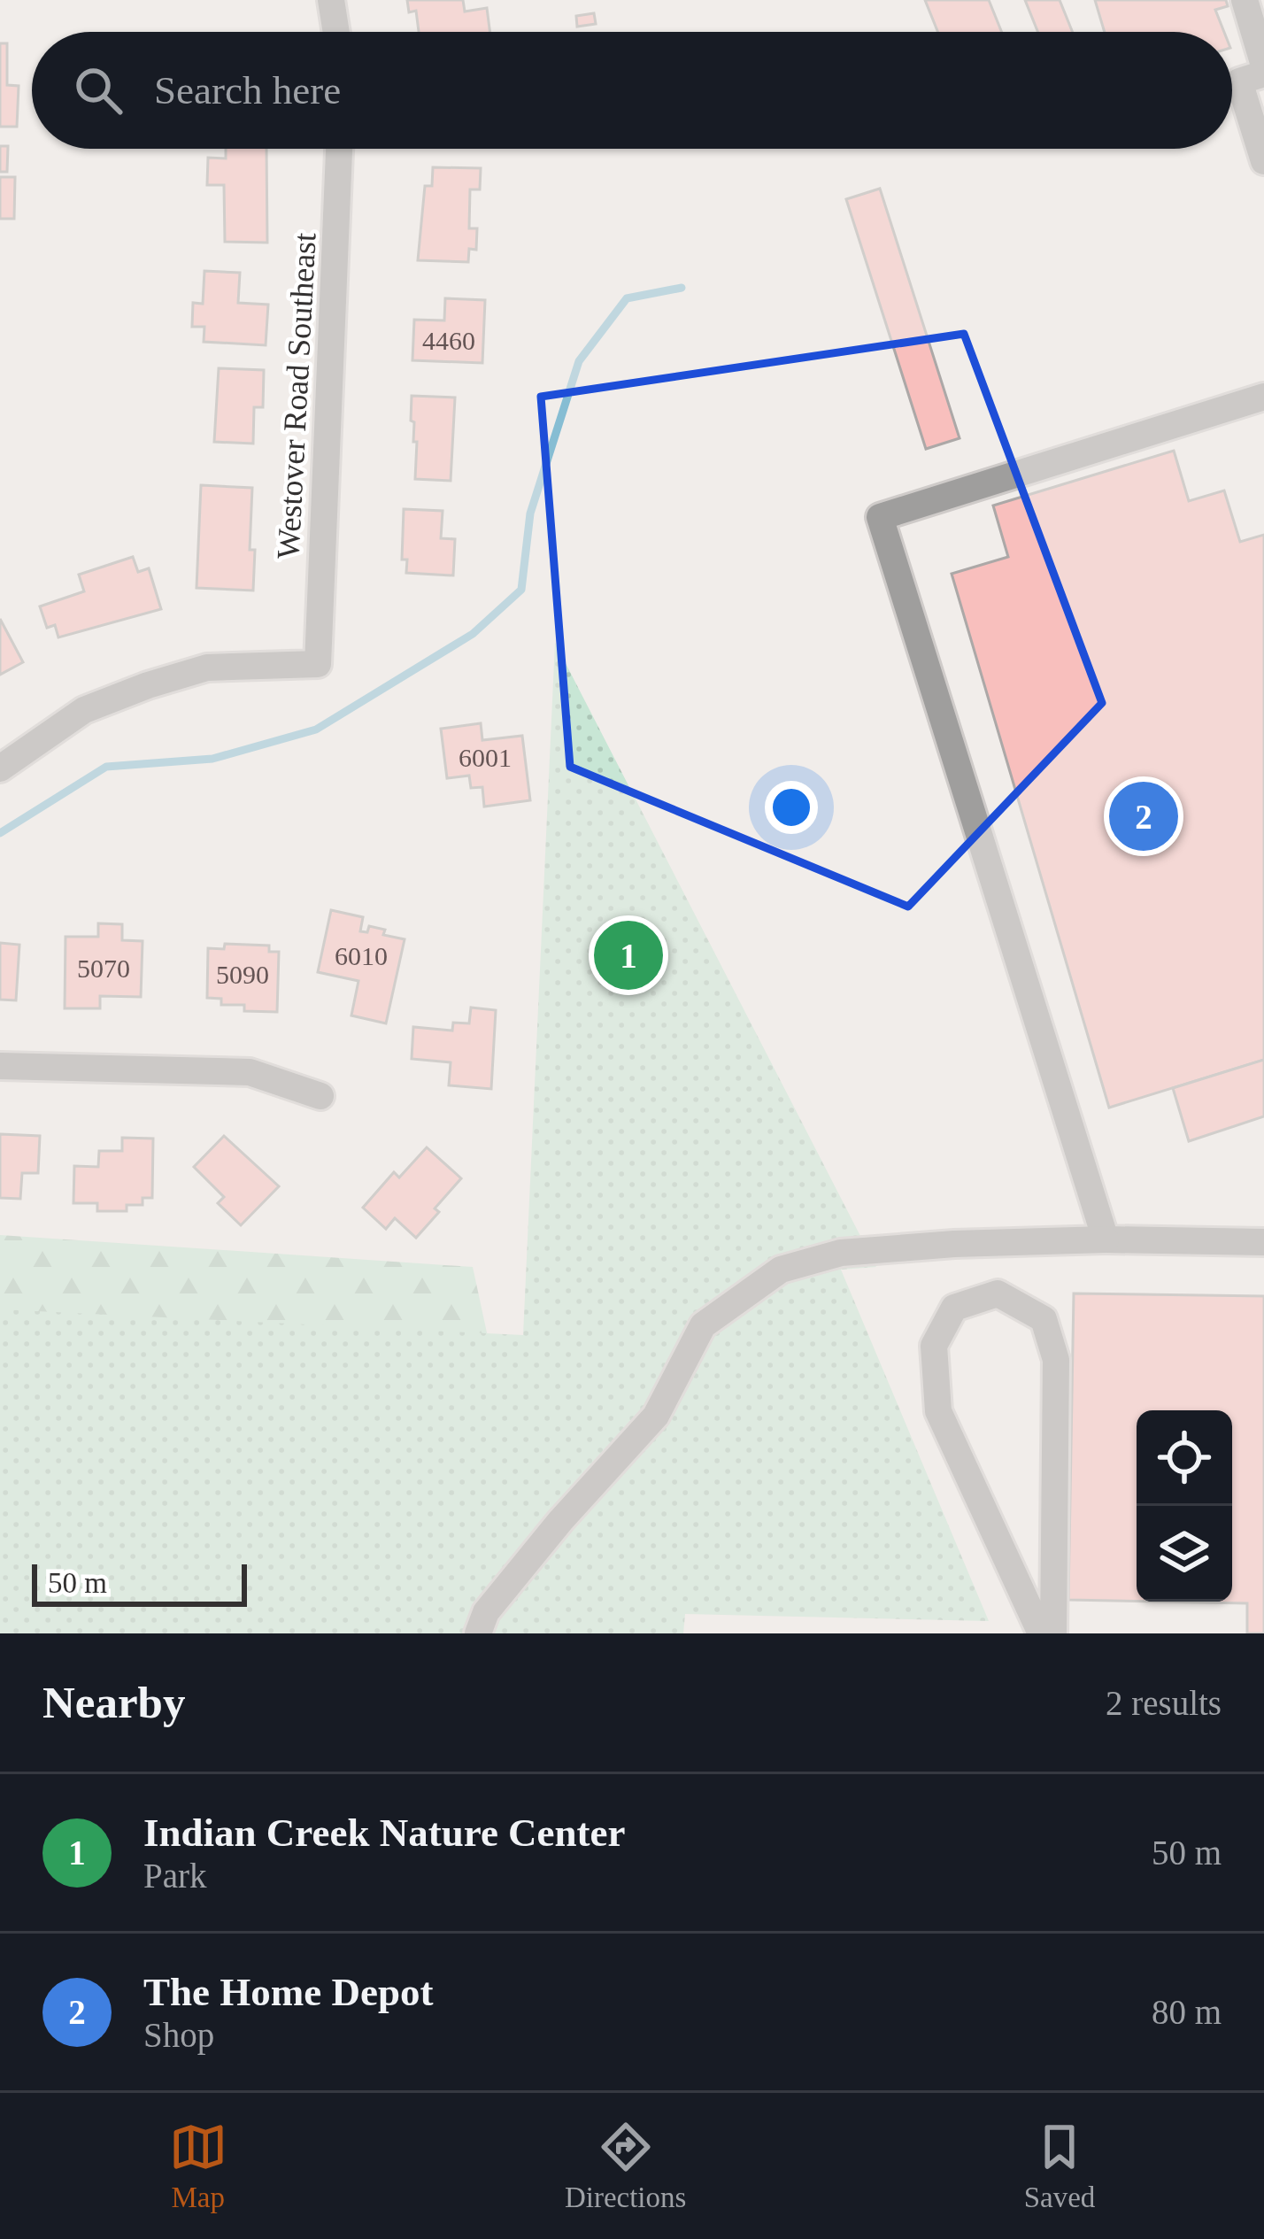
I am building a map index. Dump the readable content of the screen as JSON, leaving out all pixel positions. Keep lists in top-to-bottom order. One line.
{"streets":{"street":["Westover Road Southeast"]},"house_numbers":["4460","6001","6010","5070","5090"],"scale_bar":"50 m","page":{"search":"Search here","pins":["2","1"],"scale":"50 m","heading":["Nearby","2 results"],"list":[{"mark":"1","name":"Indian Creek Nature Center","note":"Park","value":"50 m"},{"mark":"2","name":"The Home Depot","note":"Shop","value":"80 m"}],"nav":["Map","Directions","Saved"]}}
